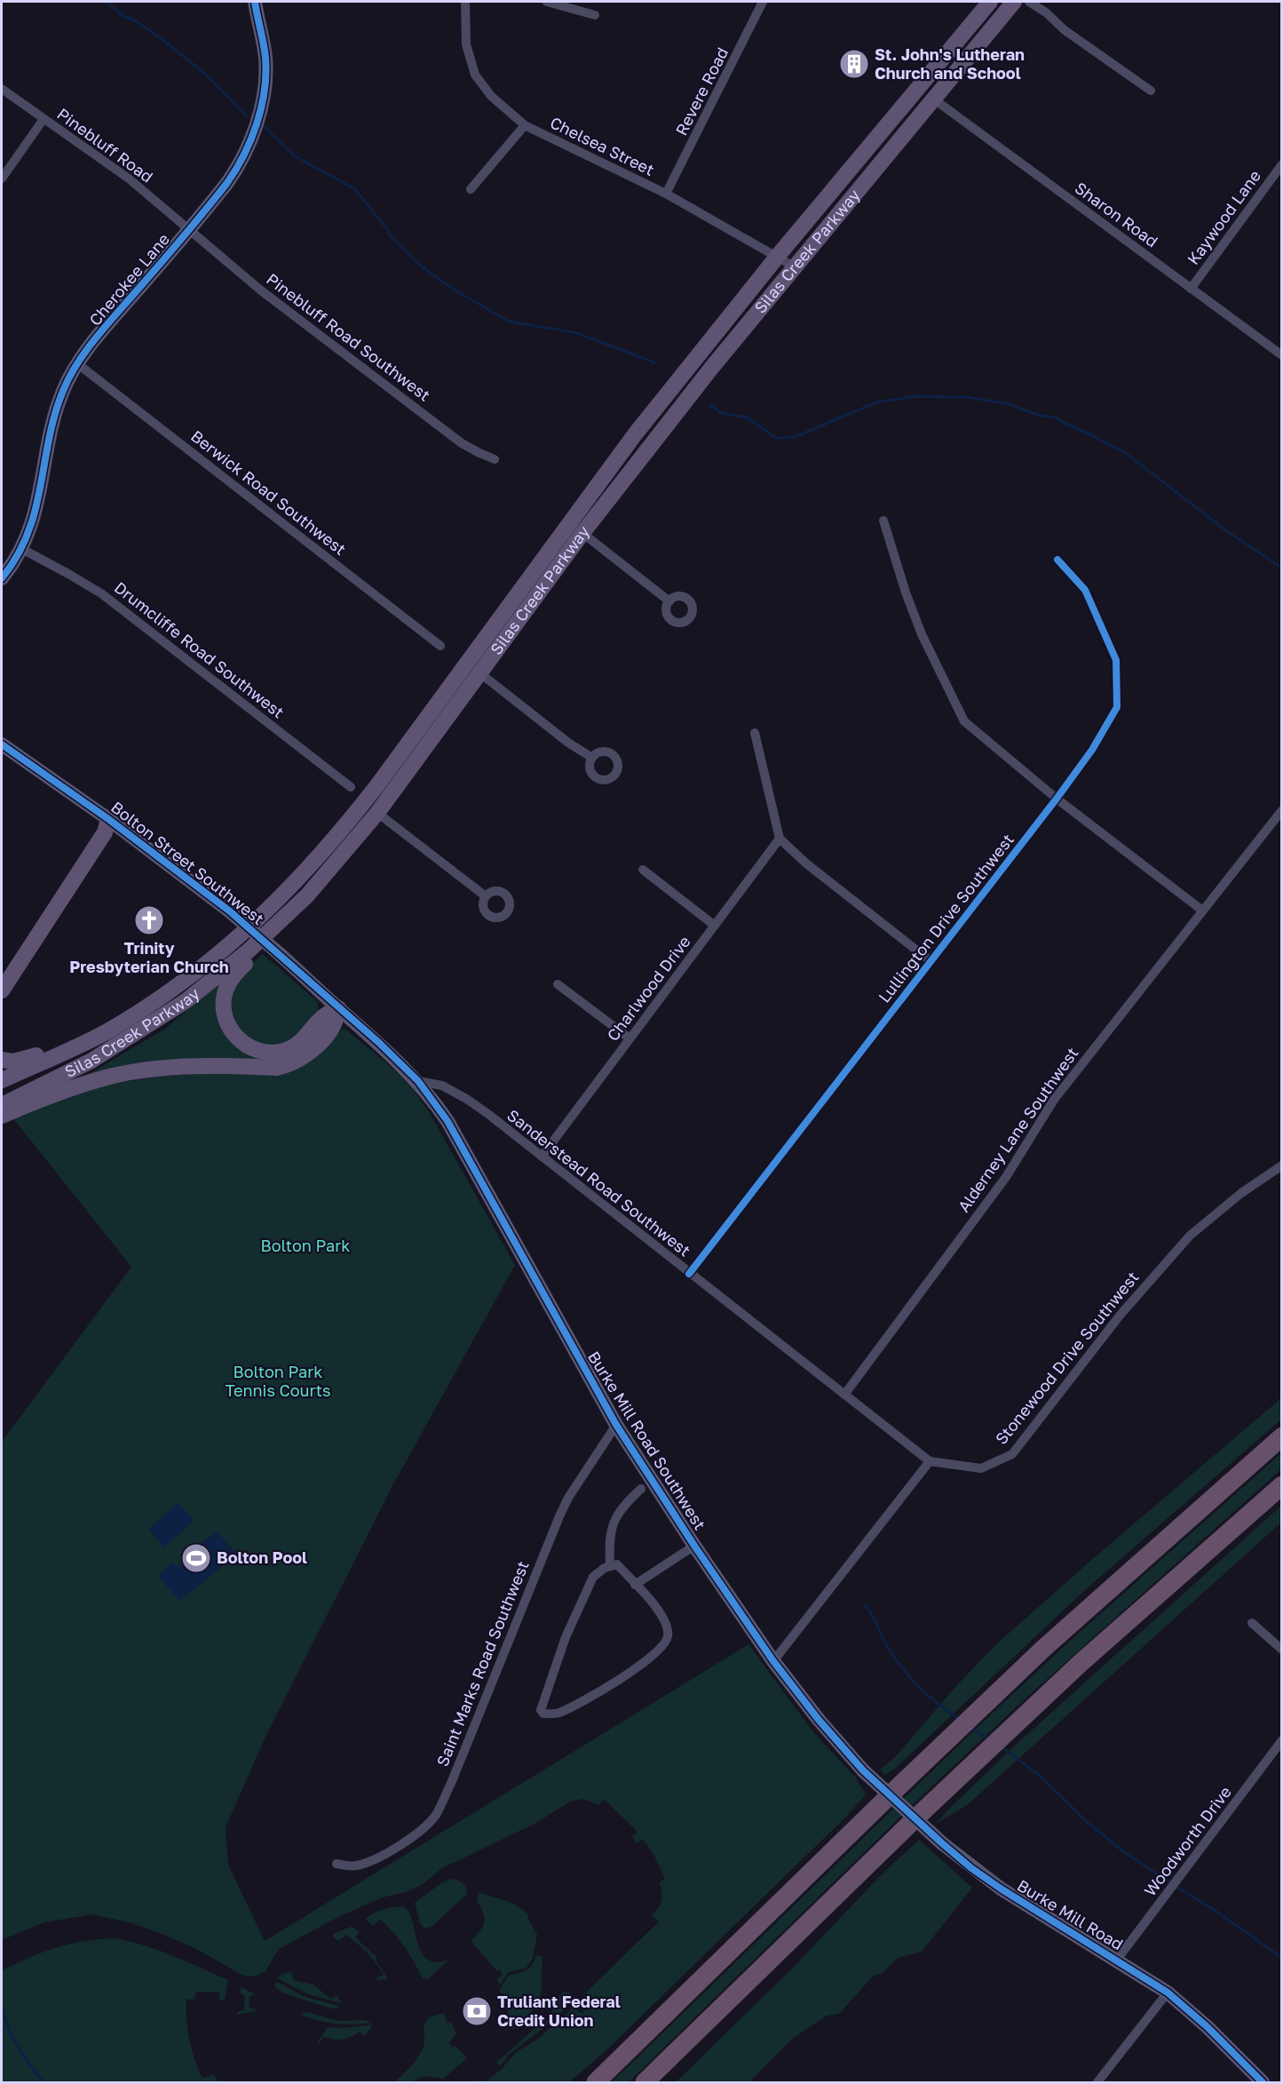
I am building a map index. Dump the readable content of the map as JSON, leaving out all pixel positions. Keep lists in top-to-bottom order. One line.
{"streets":{"main road":["Silas Creek Parkway"],"street":["Revere Road","Pinebluff Road","Chelsea Street","Sharon Road","Kaywood Lane","Cherokee Lane","Pinebluff Road Southwest","Berwick Road Southwest","Drumcliffe Road Southwest","Bolton Street Southwest","Lullington Drive Southwest","Charlwood Drive","Alderney Lane Southwest","Sanderstead Road Southwest","Stonewood Drive Southwest","Burke Mill Road Southwest","Saint Marks Road Southwest","Woodworth Drive","Burke Mill Road"]},"crossings":[["Revere Road","Chelsea Street"],["Pinebluff Road","Cherokee Lane"],["Pinebluff Road","Pinebluff Road Southwest"],["Chelsea Street","Silas Creek Parkway"],["Sharon Road","Kaywood Lane"],["Sharon Road","Silas Creek Parkway"],["Cherokee Lane","Pinebluff Road Southwest"],["Cherokee Lane","Berwick Road Southwest"],["Cherokee Lane","Drumcliffe Road Southwest"],["Bolton Street Southwest","Sanderstead Road Southwest"],["Bolton Street Southwest","Burke Mill Road Southwest"],["Lullington Drive Southwest","Sanderstead Road Southwest"],["Charlwood Drive","Sanderstead Road Southwest"],["Alderney Lane Southwest","Sanderstead Road Southwest"],["Sanderstead Road Southwest","Stonewood Drive Southwest"],["Sanderstead Road Southwest","Burke Mill Road Southwest"],["Burke Mill Road Southwest","Saint Marks Road Southwest"],["Burke Mill Road Southwest","Burke Mill Road"],["Woodworth Drive","Burke Mill Road"]],"parks":["Bolton Park","Bolton Park Tennis Courts"],"places":{"building":["St. John's Lutheran Church and School"],"church":["Trinity Presbyterian Church"],"sports":["Bolton Pool"],"bank":["Truliant Federal Credit Union"]}}
